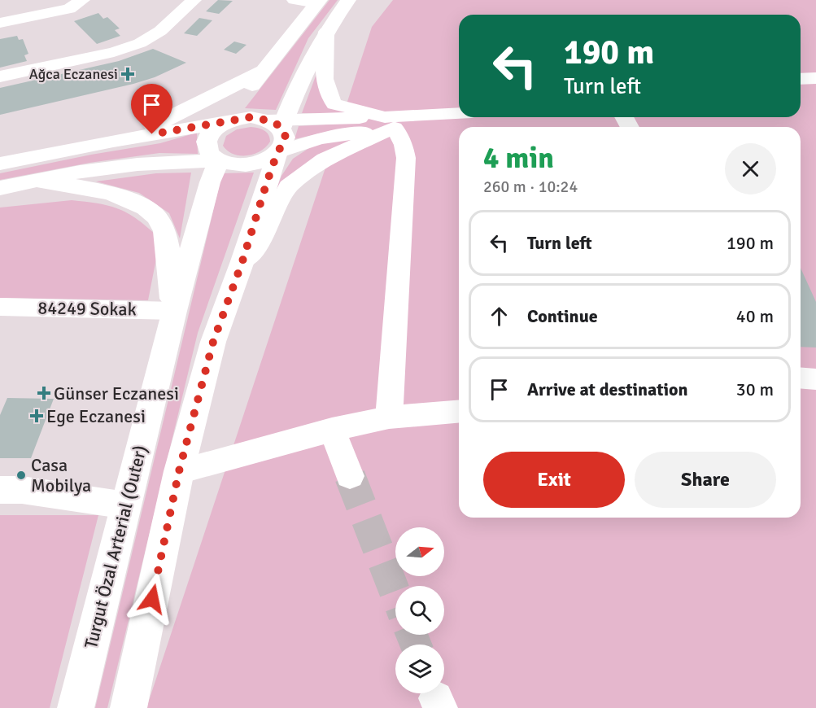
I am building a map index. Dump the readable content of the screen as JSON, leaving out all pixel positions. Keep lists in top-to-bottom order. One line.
{"streets":{"main road":["Turgut Özal Arterial (Outer)"],"street":["84249 Sokak"]},"crossings":[["84249 Sokak","Turgut Özal Arterial (Outer)"]],"places":{"health":["Ağca Eczanesi","Günser Eczanesi","Ege Eczanesi"],"other":["Casa Mobilya"]},"north":"right","page":{"turn":["190 m","Turn left"],"heading":["4 min","260 m · 10:24"],"list":[{"name":"Turn left","value":"190 m"},{"name":"Continue","value":"40 m"},{"name":"Arrive at destination","value":"30 m"}],"buttons":["Exit","Share"]}}
